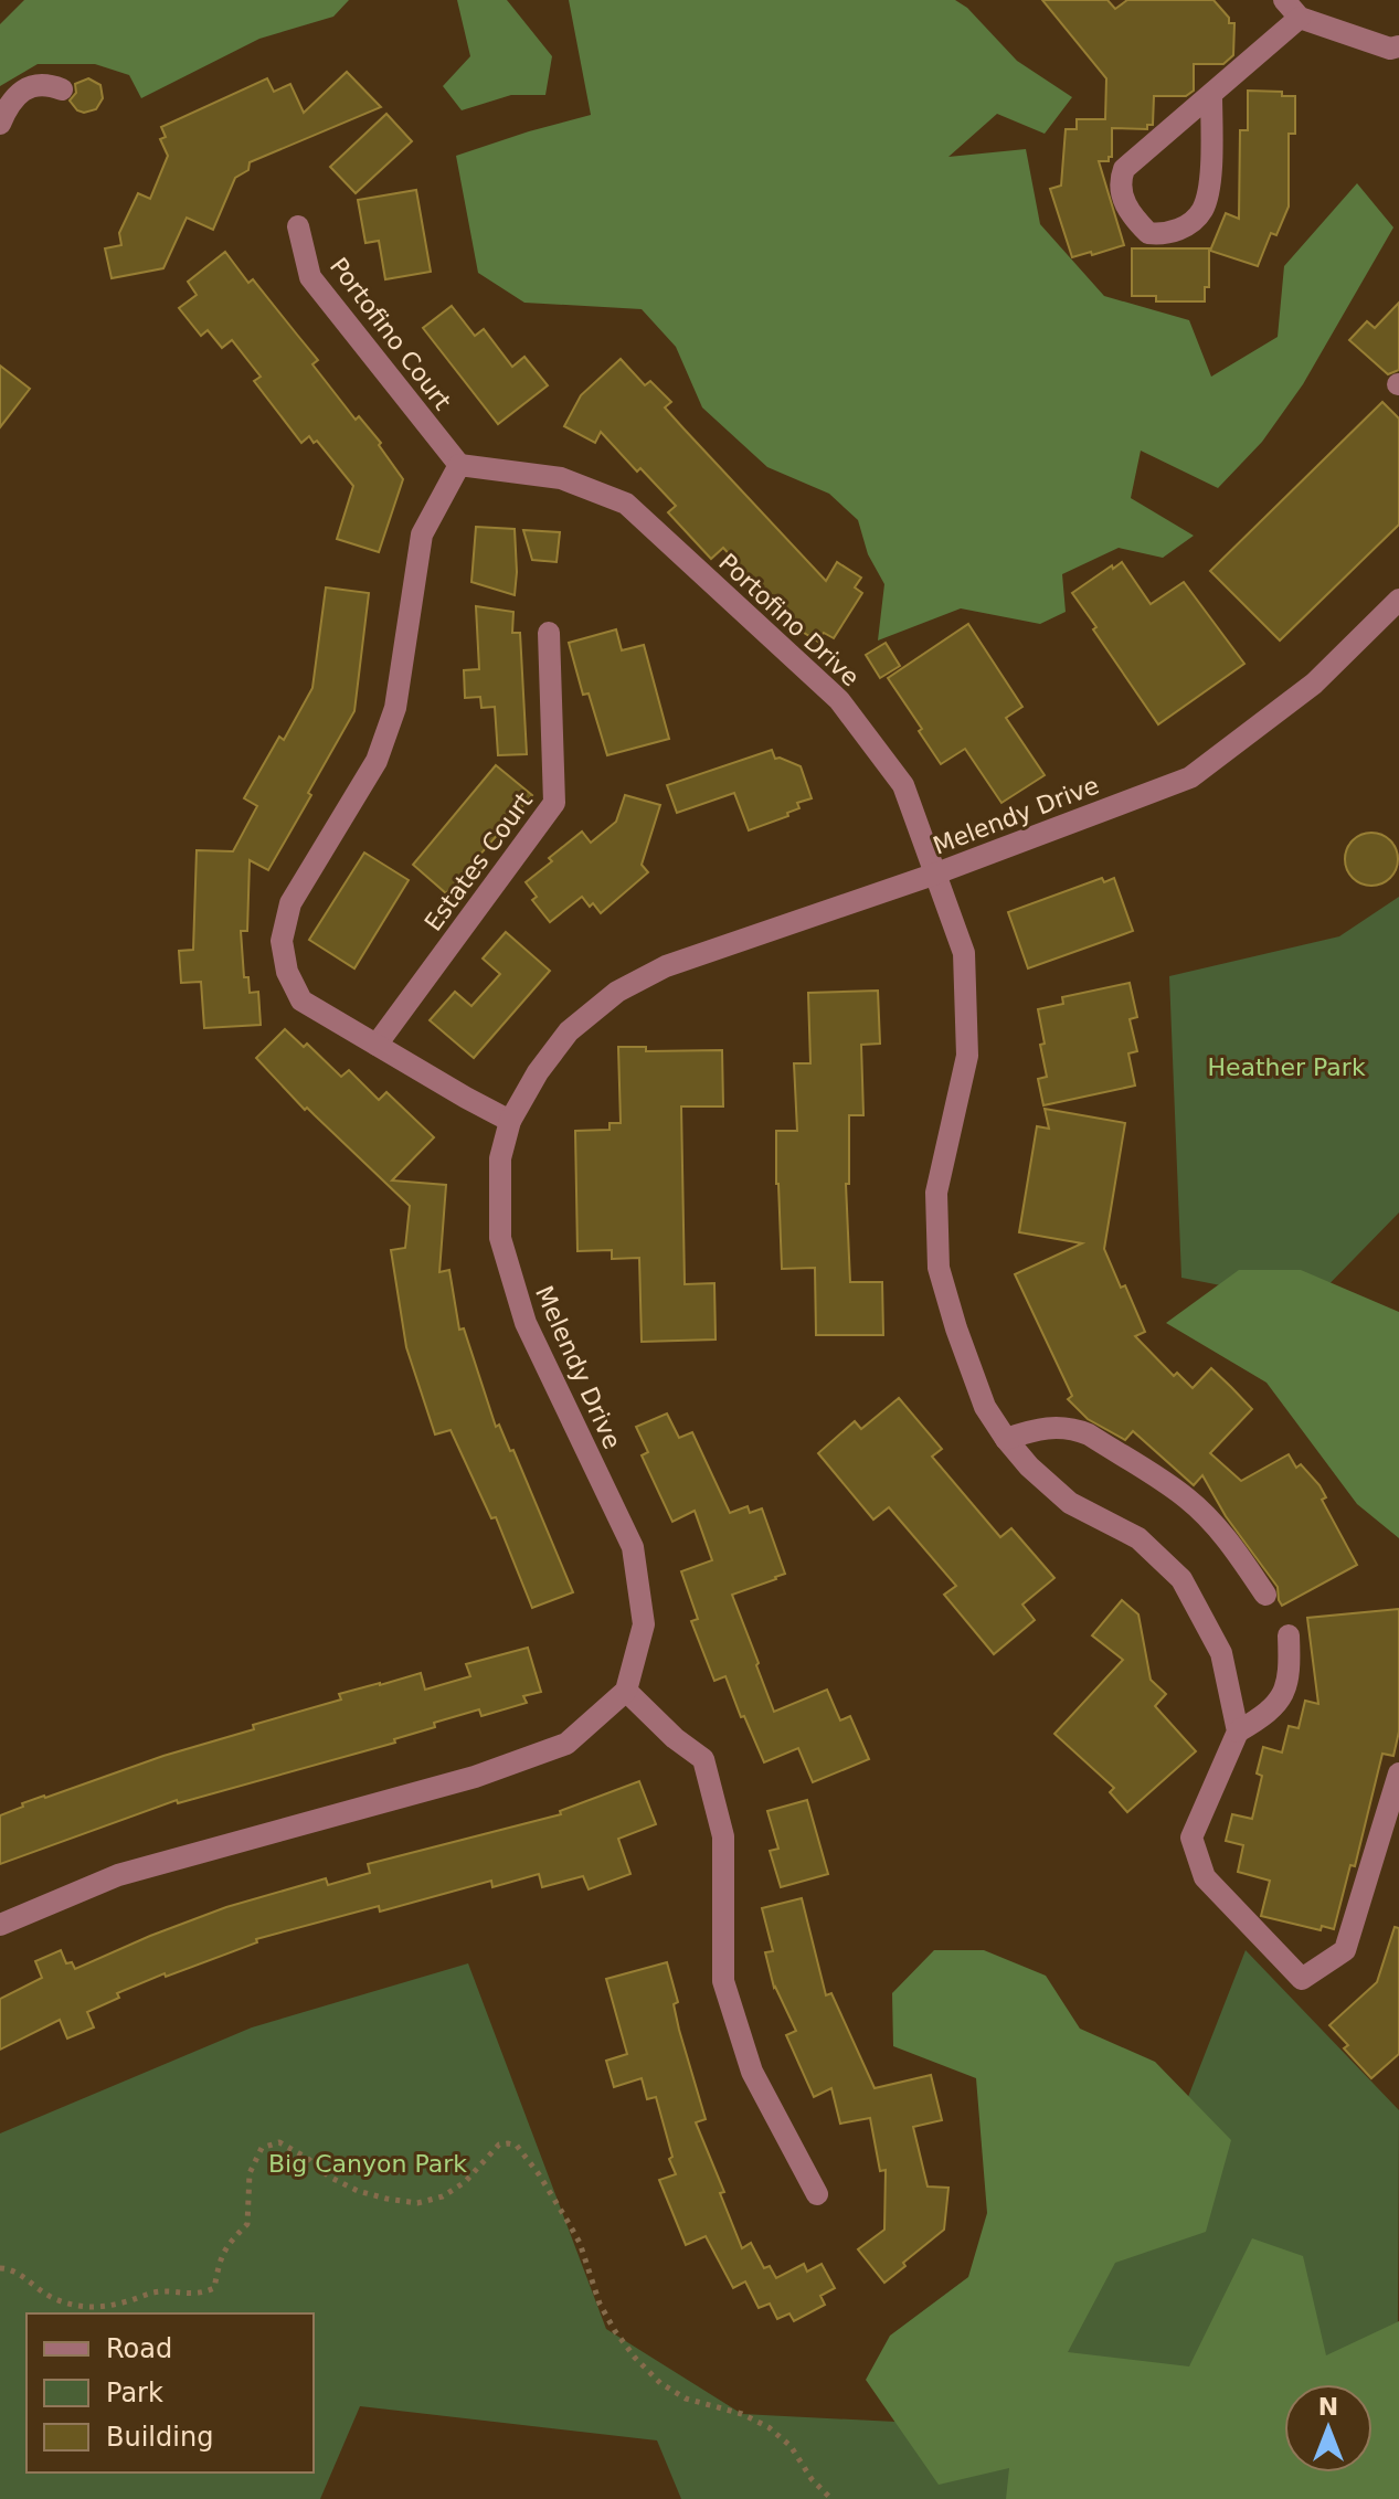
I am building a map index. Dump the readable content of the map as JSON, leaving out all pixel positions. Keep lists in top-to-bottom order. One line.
{"streets":{"street":["Portofino Court","Portofino Drive","Melendy Drive","Estates Court"]},"crossings":[["Portofino Court","Portofino Drive"],["Portofino Drive","Melendy Drive"]],"parks":["Heather Park","Big Canyon Park"],"legend":["Road","Park","Building"],"north":"top"}
